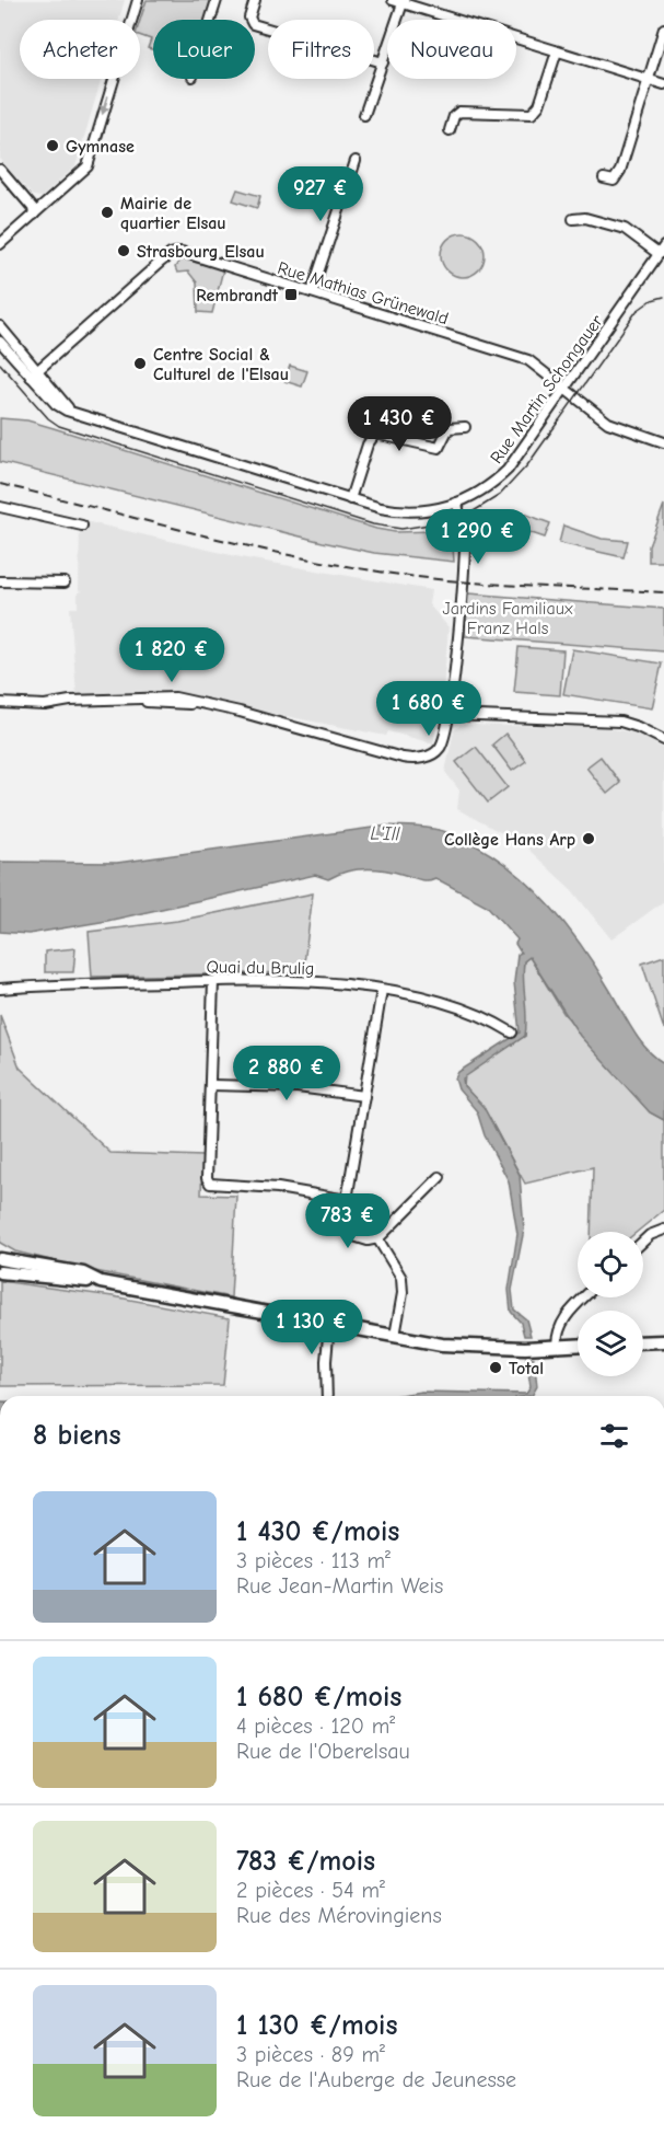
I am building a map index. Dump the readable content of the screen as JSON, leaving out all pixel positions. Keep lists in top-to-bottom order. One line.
{"streets":{"street":["Rue Mathias Grünewald","Rue Martin Schongauer","Quai du Brulig"]},"crossings":[["Rue Mathias Grünewald","Rue Martin Schongauer"]],"water":["L'Ill"],"parks":["Jardins Familiaux Franz Hals"],"places":{"other":["Gymnase","Mairie de quartier Elsau","Strasbourg Elsau","Centre Social & Culturel de l'Elsau","Collège Hans Arp","Total"],"transit":["Rembrandt"]},"page":{"chip":["Acheter","Louer","Filtres","Nouveau"],"price":["927 €","1 430 €","1 290 €","1 820 €","1 680 €","2 880 €","783 €","1 130 €"],"heading":"8 biens","list":[{"name":"1 430 €/mois","note":"3 pièces · 113 m² · Rue Jean-Martin Weis"},{"name":"1 680 €/mois","note":"4 pièces · 120 m² · Rue de l'Oberelsau"},{"name":"783 €/mois","note":"2 pièces · 54 m² · Rue des Mérovingiens"},{"name":"1 130 €/mois","note":"3 pièces · 89 m² · Rue de l'Auberge de Jeunesse"}]}}
